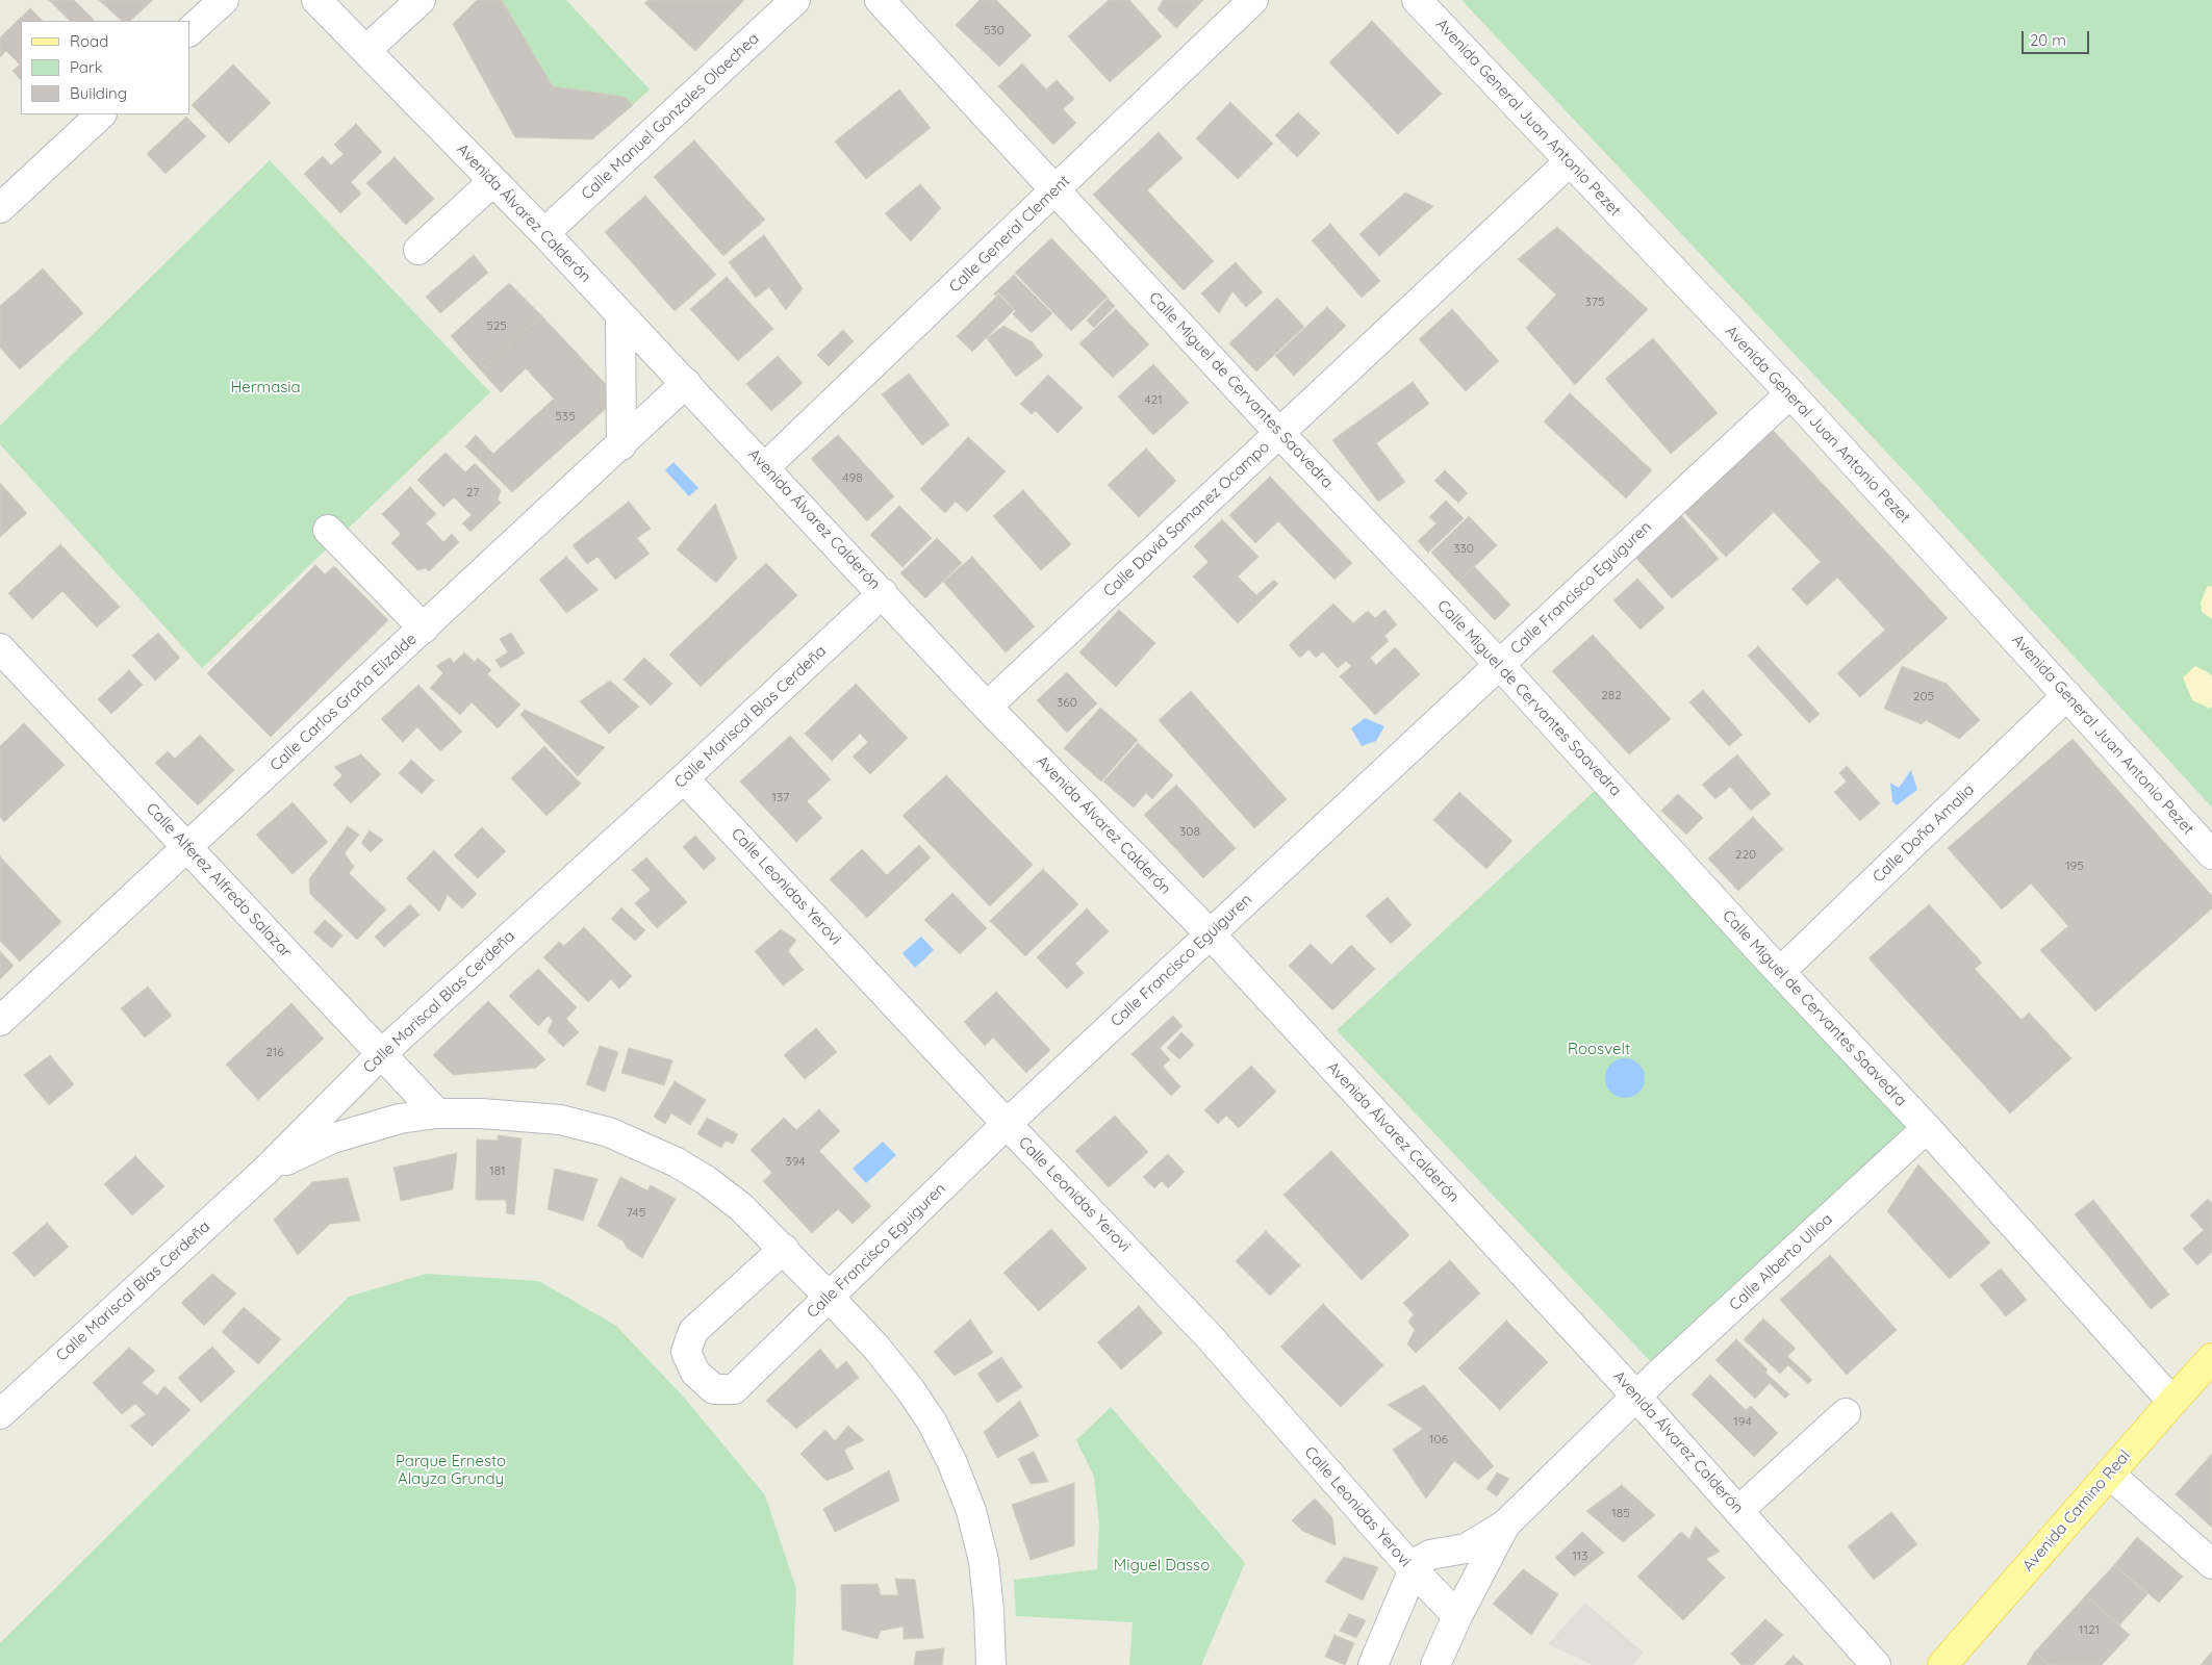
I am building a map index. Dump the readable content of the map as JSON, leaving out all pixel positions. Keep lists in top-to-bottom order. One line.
{"streets":{"main road":["Avenida Camino Real"],"street":["Calle Manuel Gonzales Olaechea","Avenida General Juan Antonio Pezet","Avenida Álvarez Calderón","Calle General Clement","Calle Miguel de Cervantes Saavedra","Calle David Samanez Ocampo","Calle Francisco Eguiguren","Calle Carlos Graña Elizalde","Calle Mariscal Blas Cerdeña","Calle Doña Amalia","Calle Alferez Alfredo Salazar","Calle Leonidas Yerovi","Calle Alberto Ulloa"]},"crossings":[["Calle Manuel Gonzales Olaechea","Avenida Álvarez Calderón"],["Avenida General Juan Antonio Pezet","Calle David Samanez Ocampo"],["Avenida General Juan Antonio Pezet","Calle Francisco Eguiguren"],["Avenida General Juan Antonio Pezet","Calle Doña Amalia"],["Avenida Álvarez Calderón","Calle General Clement"],["Avenida Álvarez Calderón","Calle David Samanez Ocampo"],["Avenida Álvarez Calderón","Calle Francisco Eguiguren"],["Avenida Álvarez Calderón","Calle Carlos Graña Elizalde"],["Avenida Álvarez Calderón","Calle Mariscal Blas Cerdeña"],["Avenida Álvarez Calderón","Calle Alberto Ulloa"],["Calle General Clement","Calle Miguel de Cervantes Saavedra"],["Calle Miguel de Cervantes Saavedra","Calle David Samanez Ocampo"],["Calle Miguel de Cervantes Saavedra","Calle Francisco Eguiguren"],["Calle Miguel de Cervantes Saavedra","Calle Doña Amalia"],["Calle Miguel de Cervantes Saavedra","Calle Alberto Ulloa"],["Calle Miguel de Cervantes Saavedra","Avenida Camino Real"],["Calle Francisco Eguiguren","Calle Leonidas Yerovi"],["Calle Carlos Graña Elizalde","Calle Alferez Alfredo Salazar"],["Calle Mariscal Blas Cerdeña","Calle Alferez Alfredo Salazar"],["Calle Mariscal Blas Cerdeña","Calle Leonidas Yerovi"]],"parks":["Hermasia","Roosvelt","Parque Ernesto Alayza Grundy","Miguel Dasso"],"house_numbers":["530","375","525","421","535","498","27","330","282","205","360","137","308","220","195","216","394","181","745","194","106","185","113","1121"],"legend":["Road","Park","Building"],"scale_bar":"20 m"}
